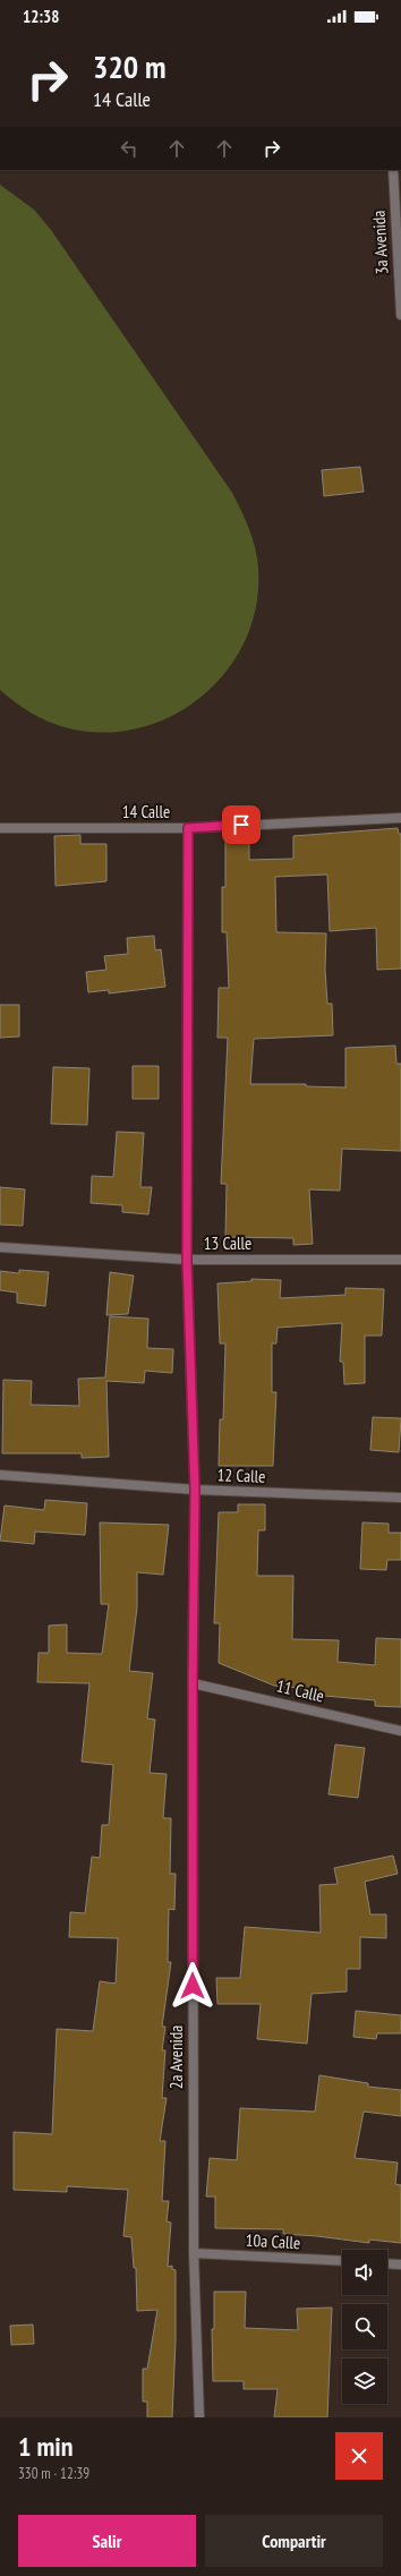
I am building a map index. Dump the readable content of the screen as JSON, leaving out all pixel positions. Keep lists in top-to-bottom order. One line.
{"streets":{"street":["3a Avenida","14 Calle","13 Calle","12 Calle","11 Calle","2a Avenida","10a Calle"]},"crossings":[["14 Calle","2a Avenida"],["13 Calle","2a Avenida"],["12 Calle","2a Avenida"],["11 Calle","2a Avenida"],["2a Avenida","10a Calle"]],"page":{"status":"12:38","turn":["320 m","14 Calle"],"heading":["1 min","330 m · 12:39"],"buttons":["Salir","Compartir"]}}
